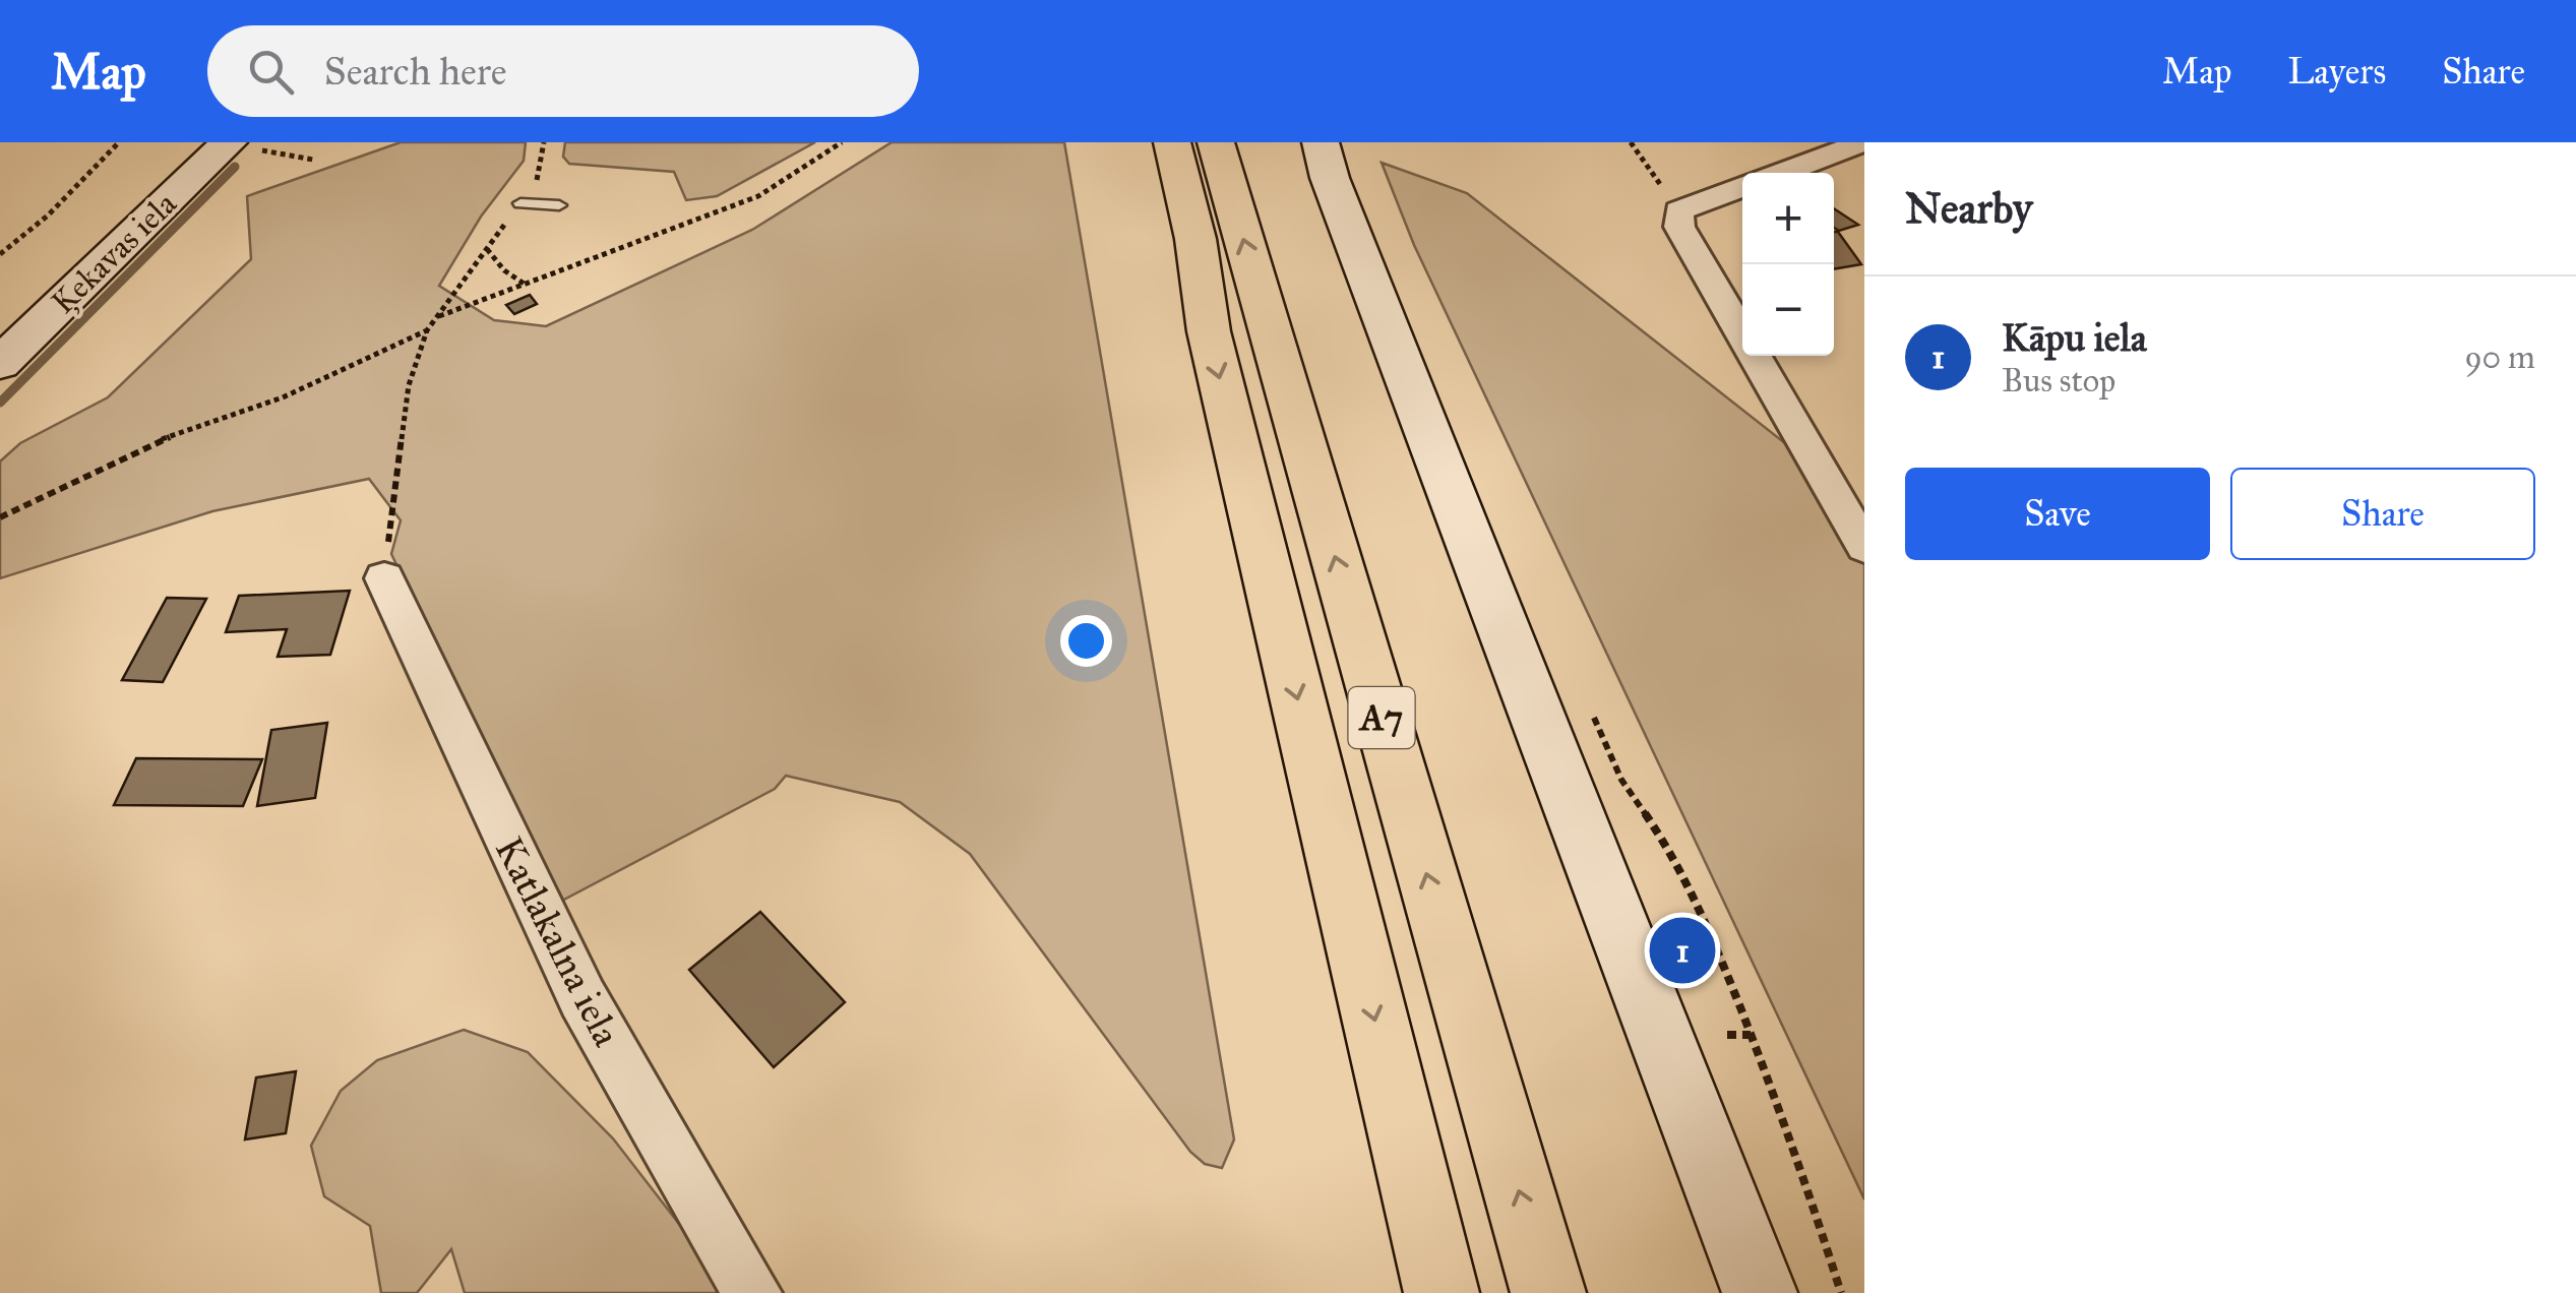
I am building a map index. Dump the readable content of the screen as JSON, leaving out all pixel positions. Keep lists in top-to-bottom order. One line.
{"streets":{"highway":["A7"],"main road":["Ķekavas iela"],"street":["Katlakalna iela"]},"page":{"header":"Map","search":"Search here","nav":["Map","Layers","Share"],"heading":"Nearby","map_buttons":["+","−"],"list":[{"mark":"1","name":"Kāpu iela","note":"Bus stop","value":"90 m"}],"buttons":["Save","Share"],"pins":"1"}}
